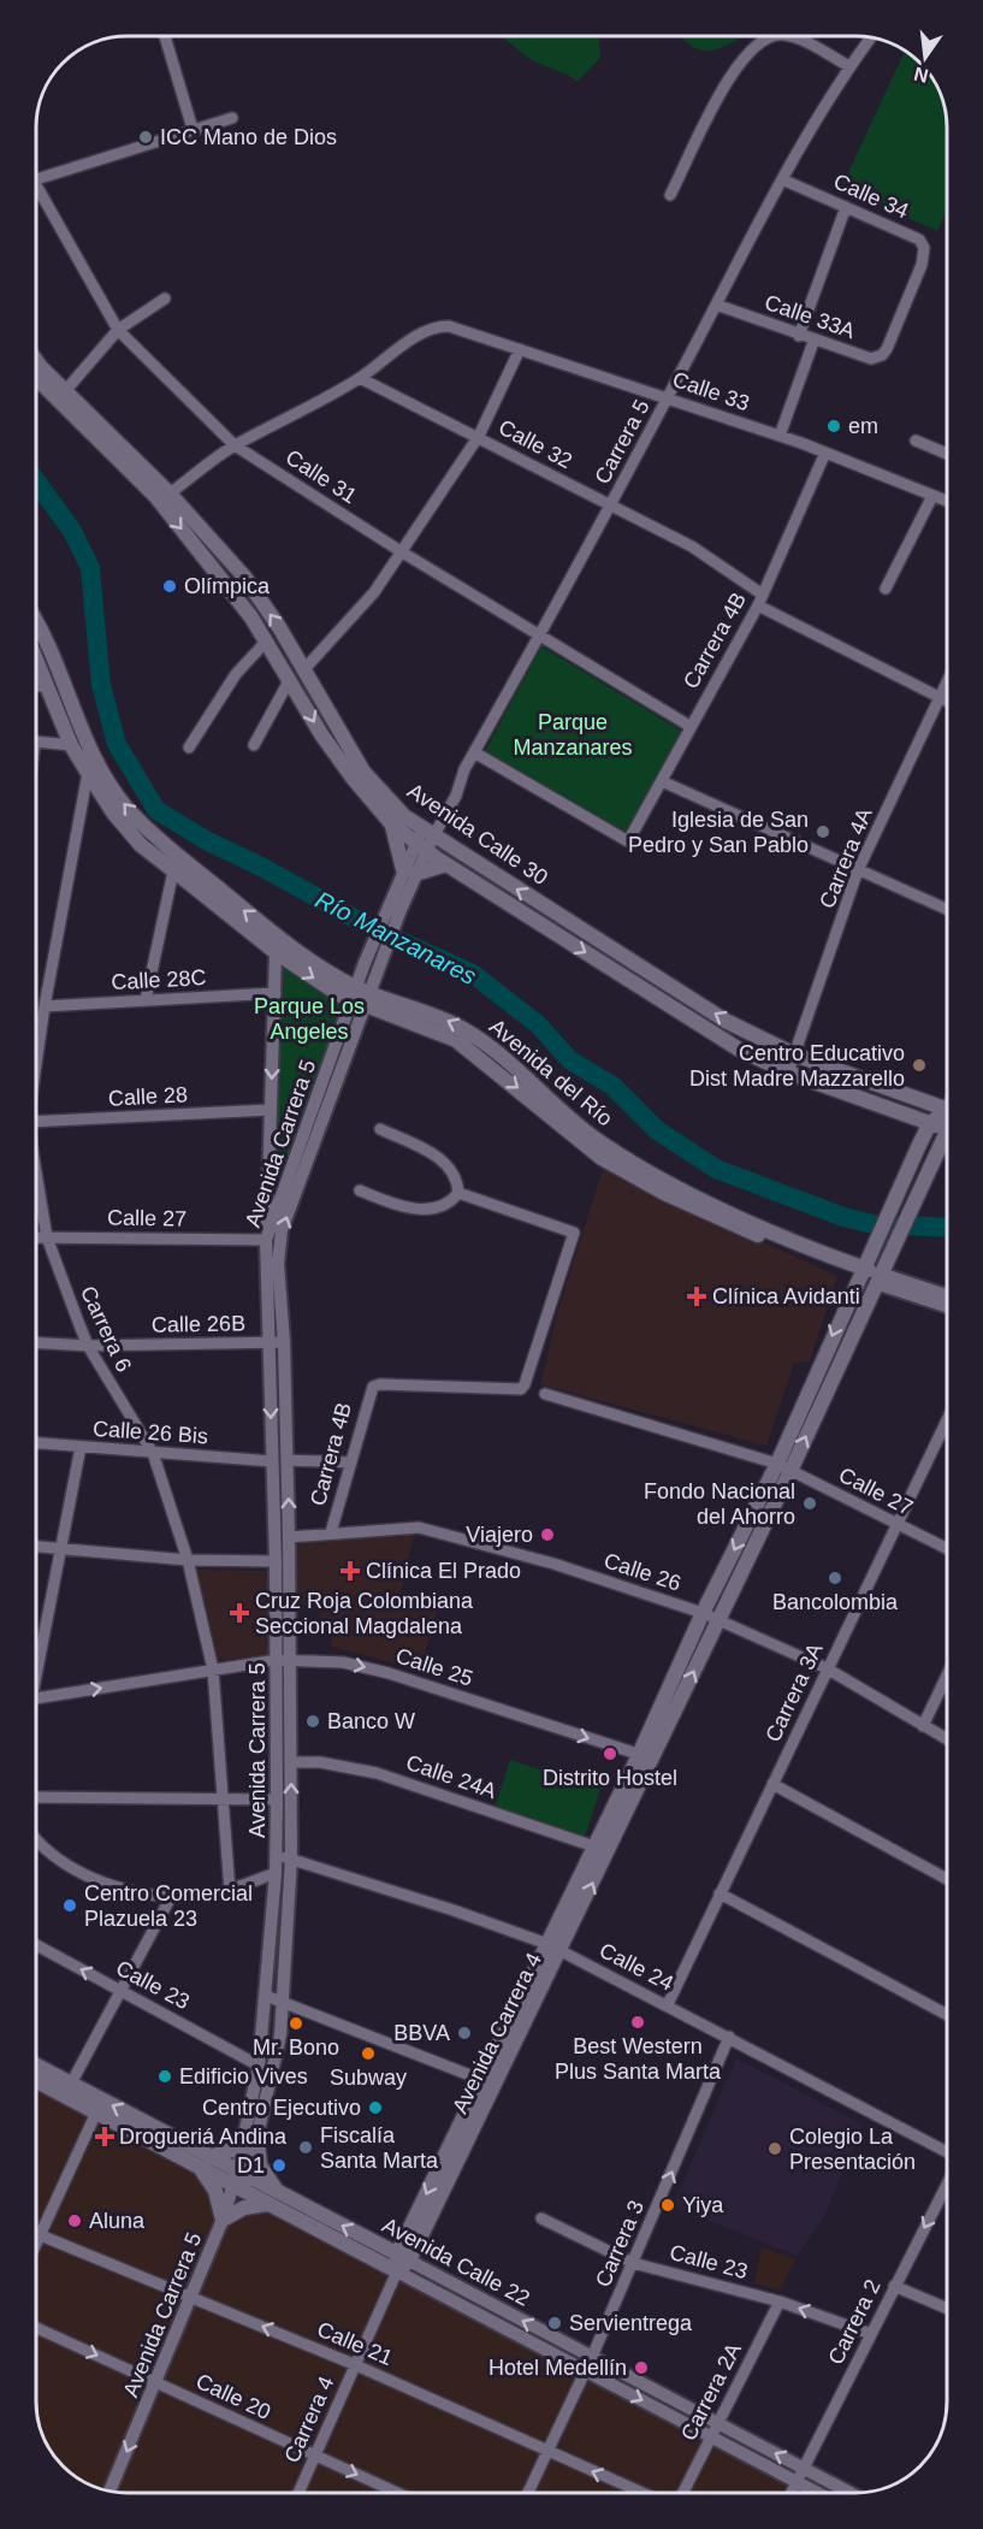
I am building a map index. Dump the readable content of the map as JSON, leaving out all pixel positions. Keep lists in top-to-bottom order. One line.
{"streets":{"main road":["Avenida Calle 30","Avenida del Río","Avenida Carrera 4","Avenida Calle 22"],"street":["Calle 34","Calle 33A","Calle 33","Carrera 5","Calle 32","Calle 31","Carrera 4B","Carrera 4A","Calle 28C","Calle 28","Avenida Carrera 5","Calle 27","Calle 26B","Carrera 6","Calle 26 Bis","Calle 26","Calle 25","Carrera 3A","Calle 24A","Calle 24","Calle 23","Carrera 3","Carrera 2","Calle 21","Carrera 2A","Calle 20","Carrera 4"]},"crossings":[["Calle 34","Calle 33A"],["Calle 34","Carrera 5"],["Calle 33A","Carrera 5"],["Calle 33","Carrera 5"],["Calle 33","Calle 32"],["Calle 33","Carrera 4B"],["Carrera 5","Calle 32"],["Carrera 5","Calle 31"],["Carrera 5","Carrera 4B"],["Carrera 5","Avenida Calle 30"],["Carrera 5","Avenida Carrera 5"],["Calle 32","Carrera 4B"],["Calle 32","Carrera 4A"],["Calle 31","Carrera 4B"],["Carrera 4B","Calle 26"],["Avenida Calle 30","Carrera 4A"],["Avenida Calle 30","Avenida Carrera 5"],["Avenida Calle 30","Avenida Carrera 4"],["Calle 28C","Carrera 6"],["Avenida del Río","Avenida Carrera 5"],["Avenida del Río","Carrera 6"],["Avenida del Río","Avenida Carrera 4"],["Avenida Carrera 5","Calle 27"],["Avenida Carrera 5","Calle 26B"],["Avenida Carrera 5","Calle 26 Bis"],["Avenida Carrera 5","Calle 26"],["Avenida Carrera 5","Calle 25"],["Avenida Carrera 5","Calle 24A"],["Avenida Carrera 5","Calle 24"],["Avenida Carrera 5","Calle 23"],["Avenida Carrera 5","Avenida Calle 22"],["Avenida Carrera 5","Calle 21"],["Avenida Carrera 5","Calle 20"],["Calle 27","Carrera 6"],["Calle 27","Carrera 3A"],["Calle 27","Avenida Carrera 4"],["Calle 26B","Carrera 6"],["Carrera 6","Calle 26 Bis"],["Carrera 6","Calle 25"],["Calle 26","Carrera 3A"],["Calle 26","Avenida Carrera 4"],["Calle 25","Avenida Carrera 4"],["Carrera 3A","Calle 24"],["Calle 24A","Avenida Carrera 4"],["Calle 24","Avenida Carrera 4"],["Calle 24","Carrera 3"],["Calle 23","Carrera 3"],["Calle 23","Carrera 2"],["Calle 23","Carrera 2A"],["Avenida Carrera 4","Avenida Calle 22"],["Avenida Carrera 4","Carrera 4"],["Carrera 3","Avenida Calle 22"],["Carrera 3","Calle 21"],["Avenida Calle 22","Carrera 2"],["Avenida Calle 22","Carrera 2A"],["Avenida Calle 22","Carrera 4"],["Calle 21","Carrera 4"],["Calle 20","Carrera 4"]],"one_way":["Calle 25","Carrera 3","Calle 21","Calle 20"],"water":["Río Manzanares"],"parks":["Parque Manzanares","Parque Los Angeles"],"places":{"other":["ICC Mano de Dios","em","Olímpica","Iglesia de San Pedro y San Pablo","Centro Educativo Dist Madre Mazzarello","Fondo Nacional del Ahorro","Viajero","Bancolombia","Banco W","Distrito Hostel","Centro Comercial Plazuela 23","Best Western Plus Santa Marta","Mr. Bono","BBVA","Subway","Edificio Vives","Centro Ejecutivo","Fiscalía Santa Marta","Colegio La Presentación","D1","Yiya","Aluna","Servientrega","Hotel Medellín"],"health":["Clínica Avidanti","Clínica El Prado","Cruz Roja Colombiana Seccional Magdalena","Drogueriá Andina"]},"north":"bottom"}
